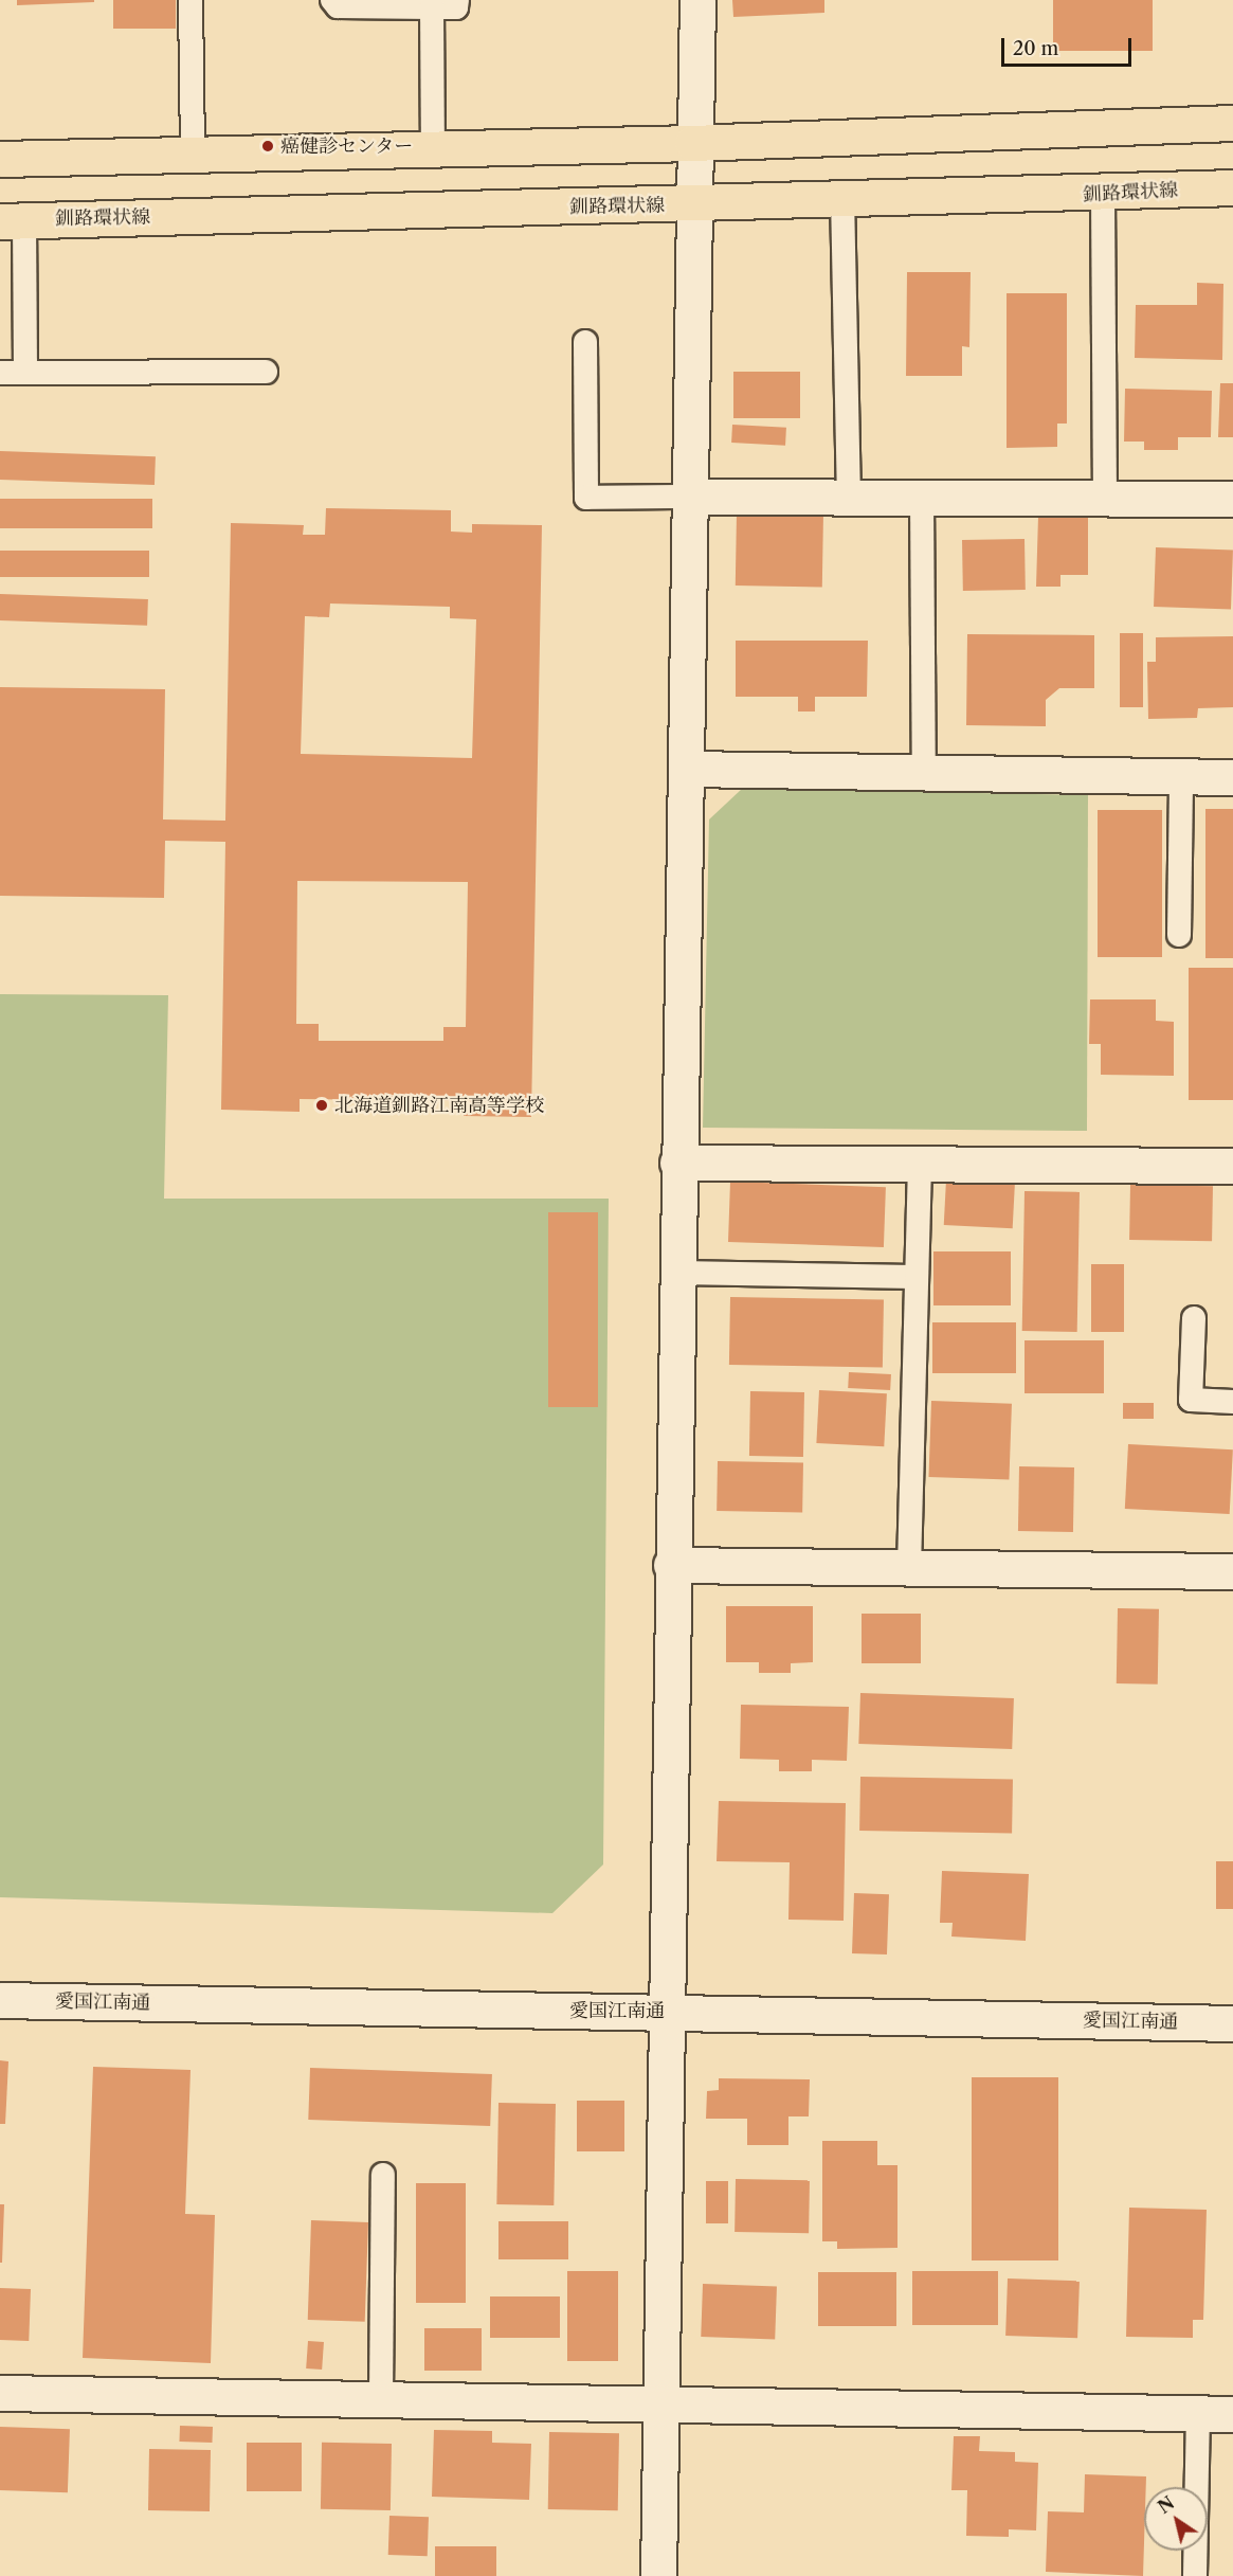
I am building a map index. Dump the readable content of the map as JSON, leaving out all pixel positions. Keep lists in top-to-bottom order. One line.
{"streets":{"main road":["釧路環状線"],"street":["愛国江南通"]},"places":["癌健診センター","北海道釧路江南高等学校"],"scale_bar":"20 m","north":"top left"}
